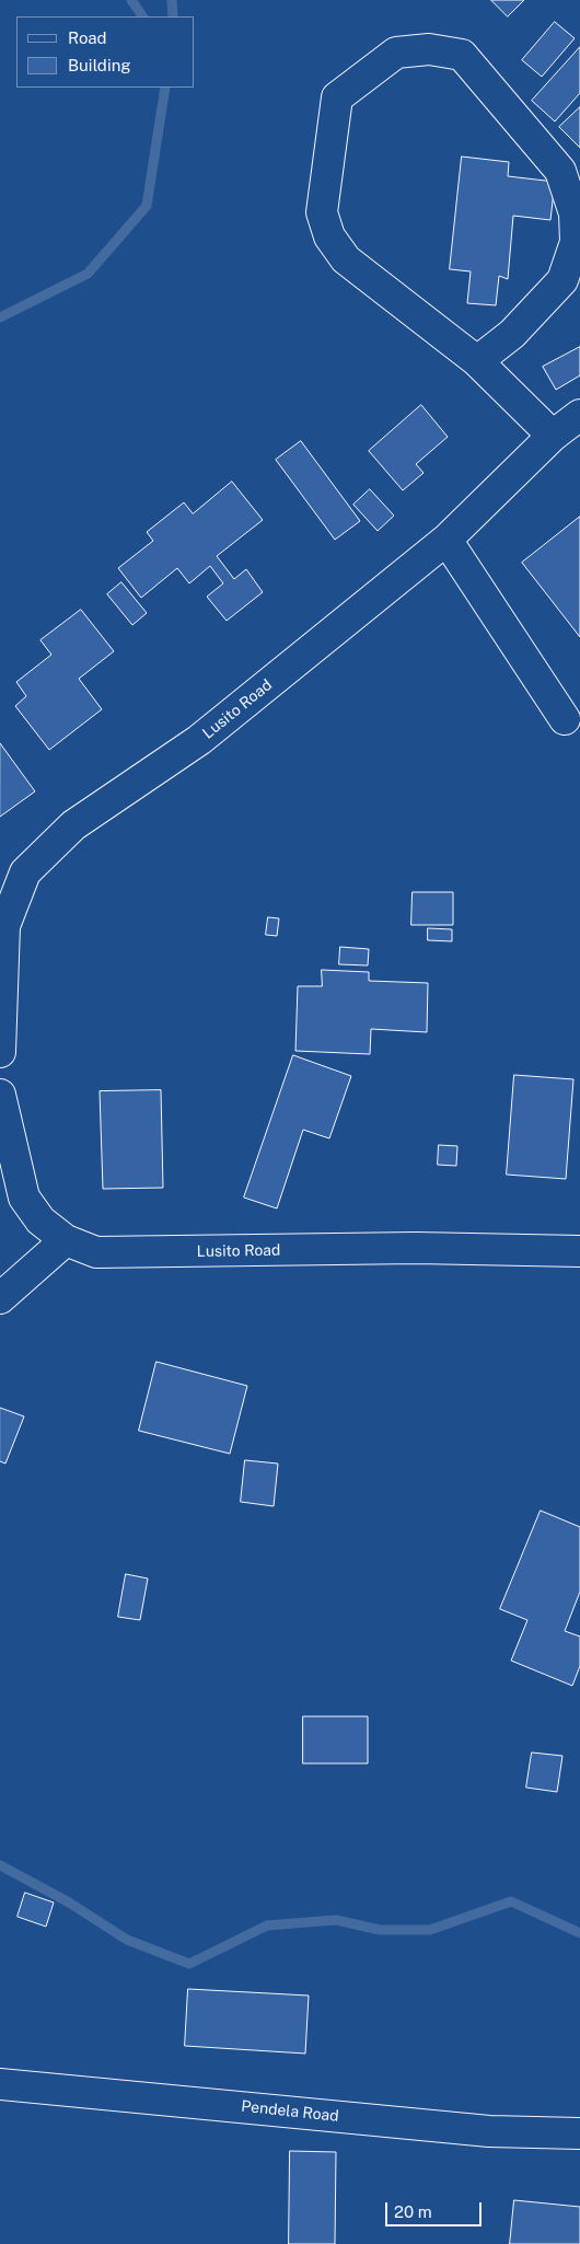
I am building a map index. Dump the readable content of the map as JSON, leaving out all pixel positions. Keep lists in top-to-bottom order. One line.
{"streets":{"street":["Lusito Road","Pendela Road"]},"legend":["Road","Building"],"scale_bar":"20 m"}
